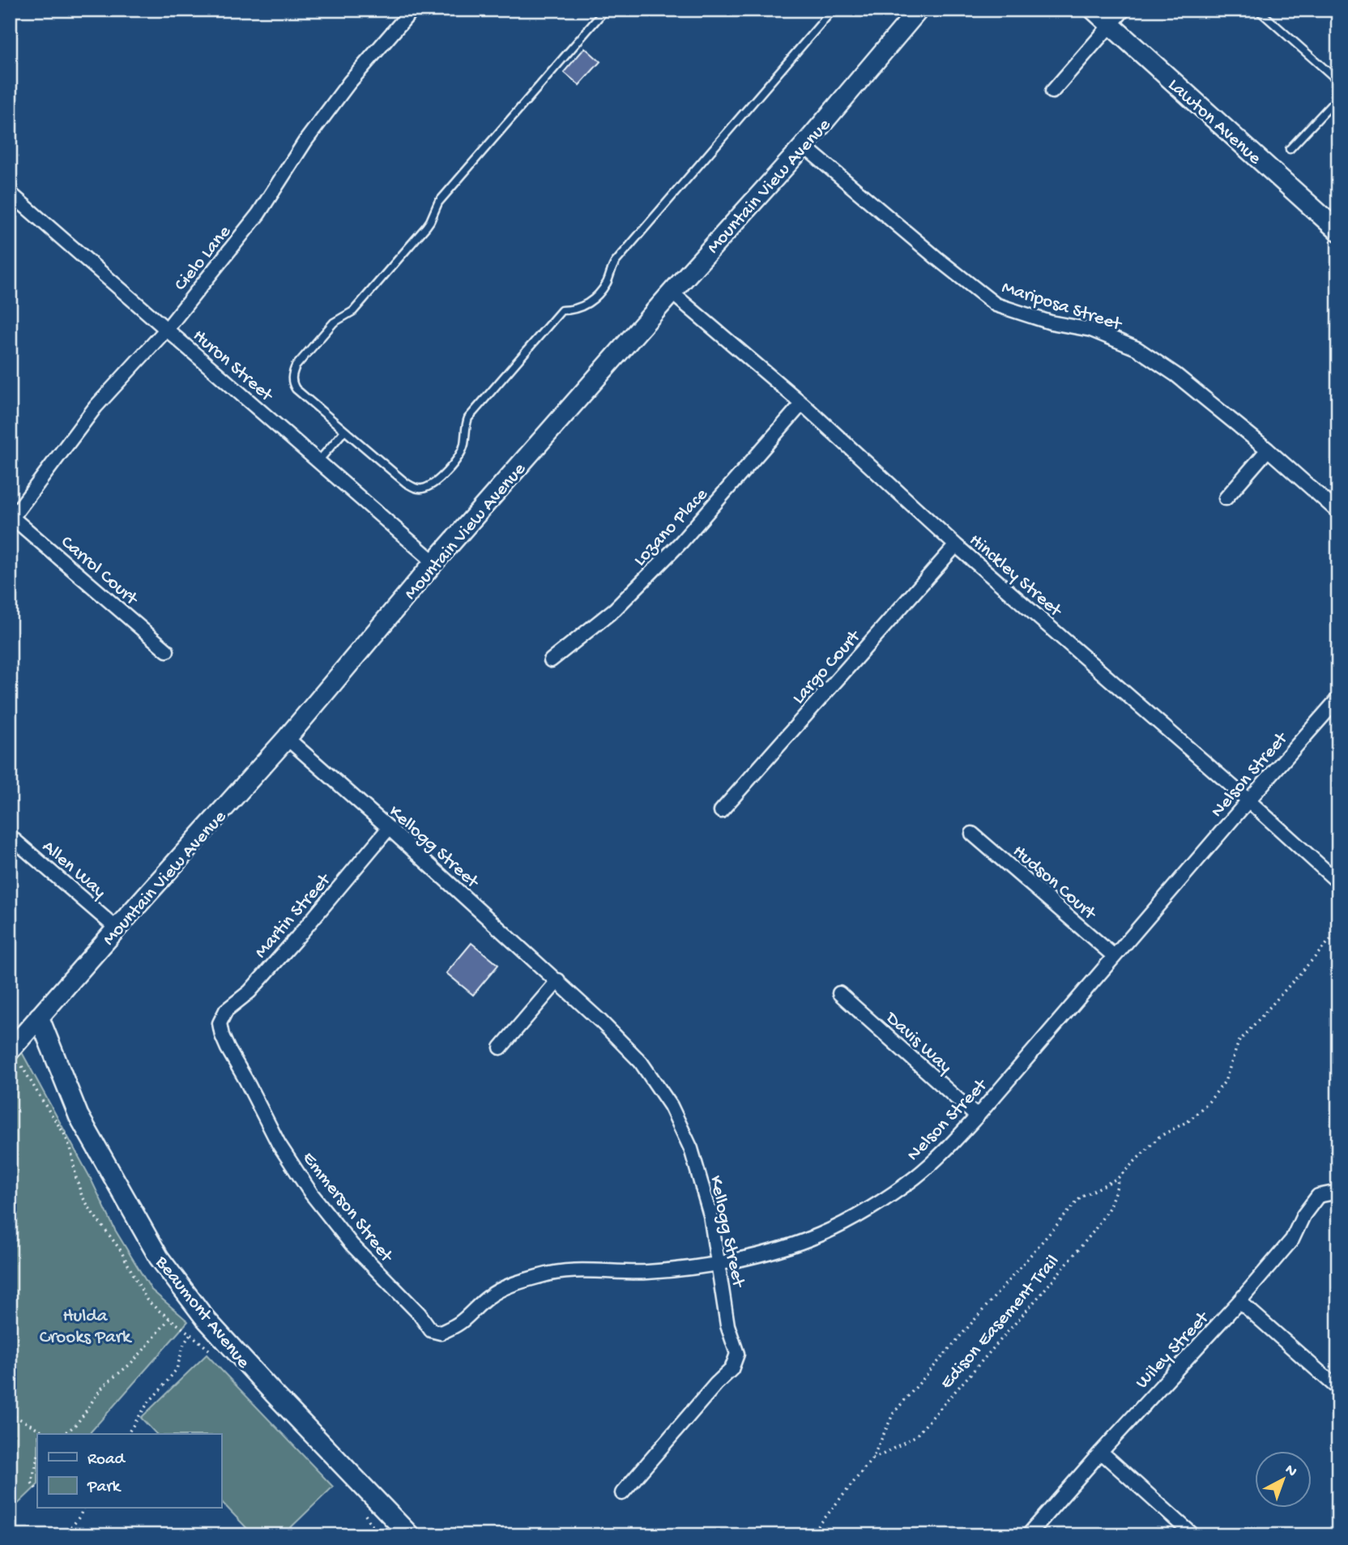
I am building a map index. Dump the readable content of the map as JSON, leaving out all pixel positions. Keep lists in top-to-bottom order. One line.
{"streets":{"street":["Lawton Avenue","Mountain View Avenue","Cielo Lane","Mariposa Street","Huron Street","Lozano Place","Carrol Court","Hinckley Street","Largo Court","Nelson Street","Kellogg Street","Allen Way","Hudson Court","Martin Street","Davis Way","Emmerson Street","Beaumont Avenue","Wiley Street"],"path":["Edison Easement Trail"]},"crossings":[["Mountain View Avenue","Mariposa Street"],["Mountain View Avenue","Huron Street"],["Mountain View Avenue","Hinckley Street"],["Mountain View Avenue","Kellogg Street"],["Mountain View Avenue","Allen Way"],["Mountain View Avenue","Beaumont Avenue"],["Cielo Lane","Huron Street"],["Cielo Lane","Carrol Court"],["Lozano Place","Hinckley Street"],["Hinckley Street","Largo Court"],["Hinckley Street","Nelson Street"],["Nelson Street","Kellogg Street"],["Nelson Street","Hudson Court"],["Nelson Street","Davis Way"],["Nelson Street","Emmerson Street"],["Kellogg Street","Martin Street"],["Martin Street","Emmerson Street"]],"parks":["Hulda Crooks Park"],"legend":["Road","Park"],"north":"top right"}
